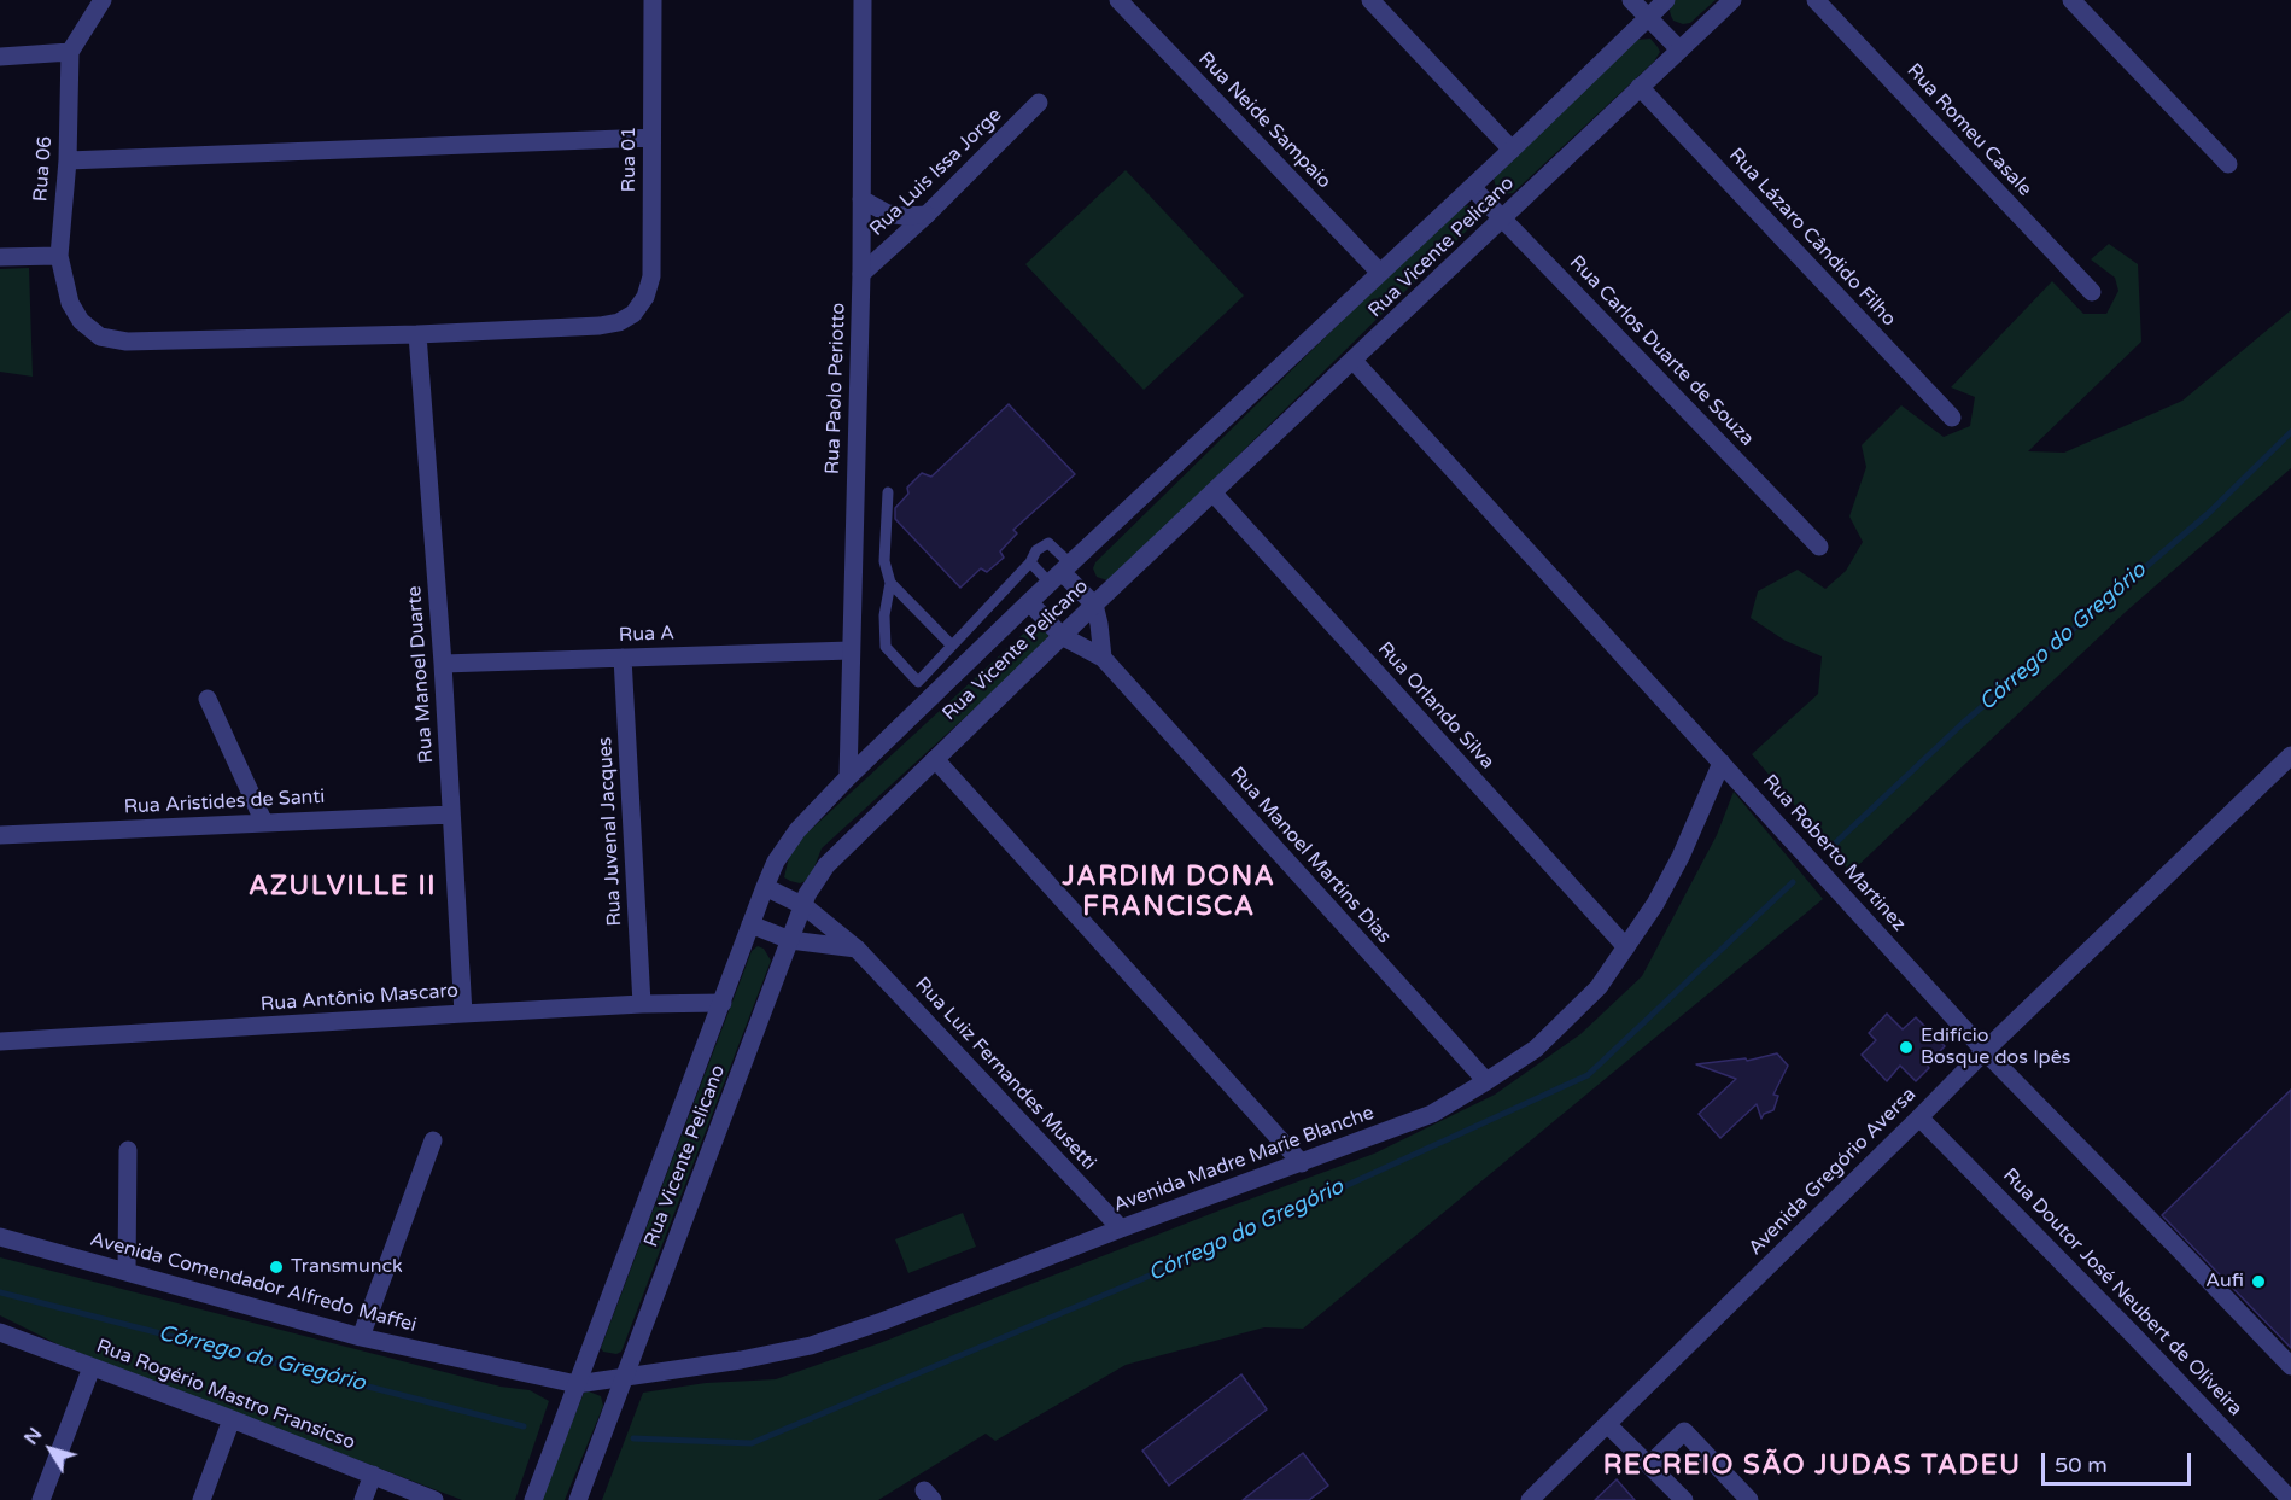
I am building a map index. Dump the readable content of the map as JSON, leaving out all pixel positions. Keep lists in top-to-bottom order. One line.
{"streets":{"street":["Rua Neide Sampaio","Rua Romeu Casale","Rua 01","Rua 06","Rua Luis Issa Jorge","Rua Lázaro Cândido Filho","Rua Vicente Pelicano","Rua Carlos Duarte de Souza","Rua Paolo Periotto","Rua A","Rua Manoel Duarte","Rua Orlando Silva","Rua Aristides de Santi","Rua Juvenal Jacques","Rua Roberto Martinez","Rua Manoel Martins Dias","Rua Antônio Mascaro","Rua Luiz Fernandes Musetti","Avenida Madre Marie Blanche","Avenida Gregório Aversa","Avenida Comendador Alfredo Maffei","Rua Doutor José Neubert de Oliveira","Rua Rogério Mastro Fransicso"]},"crossings":[["Rua Neide Sampaio","Rua Vicente Pelicano"],["Rua 01","Rua 06"],["Rua 01","Rua Manoel Duarte"],["Rua 06","Rua Manoel Duarte"],["Rua Luis Issa Jorge","Rua Paolo Periotto"],["Rua Lázaro Cândido Filho","Rua Vicente Pelicano"],["Rua Vicente Pelicano","Rua Carlos Duarte de Souza"],["Rua Vicente Pelicano","Rua Paolo Periotto"],["Rua Vicente Pelicano","Rua Orlando Silva"],["Rua Vicente Pelicano","Rua Roberto Martinez"],["Rua Vicente Pelicano","Rua Manoel Martins Dias"],["Rua Vicente Pelicano","Rua Antônio Mascaro"],["Rua Vicente Pelicano","Rua Luiz Fernandes Musetti"],["Rua Vicente Pelicano","Avenida Madre Marie Blanche"],["Rua Vicente Pelicano","Avenida Comendador Alfredo Maffei"],["Rua Paolo Periotto","Rua A"],["Rua A","Rua Manoel Duarte"],["Rua A","Rua Juvenal Jacques"],["Rua Manoel Duarte","Rua Aristides de Santi"],["Rua Manoel Duarte","Rua Antônio Mascaro"],["Rua Orlando Silva","Avenida Madre Marie Blanche"],["Rua Juvenal Jacques","Rua Antônio Mascaro"],["Rua Roberto Martinez","Avenida Madre Marie Blanche"],["Rua Roberto Martinez","Avenida Gregório Aversa"],["Rua Manoel Martins Dias","Avenida Madre Marie Blanche"],["Rua Luiz Fernandes Musetti","Avenida Madre Marie Blanche"],["Avenida Madre Marie Blanche","Avenida Comendador Alfredo Maffei"],["Avenida Gregório Aversa","Rua Doutor José Neubert de Oliveira"]],"districts":["JARDIM DONA FRANCISCA","AZULVILLE II","RECREIO SÃO JUDAS TADEU"],"water":["Córrego do Gregório"],"places":["Edifício Bosque dos Ipês","Transmunck","Aufi"],"scale_bar":"50 m","north":"top left"}
